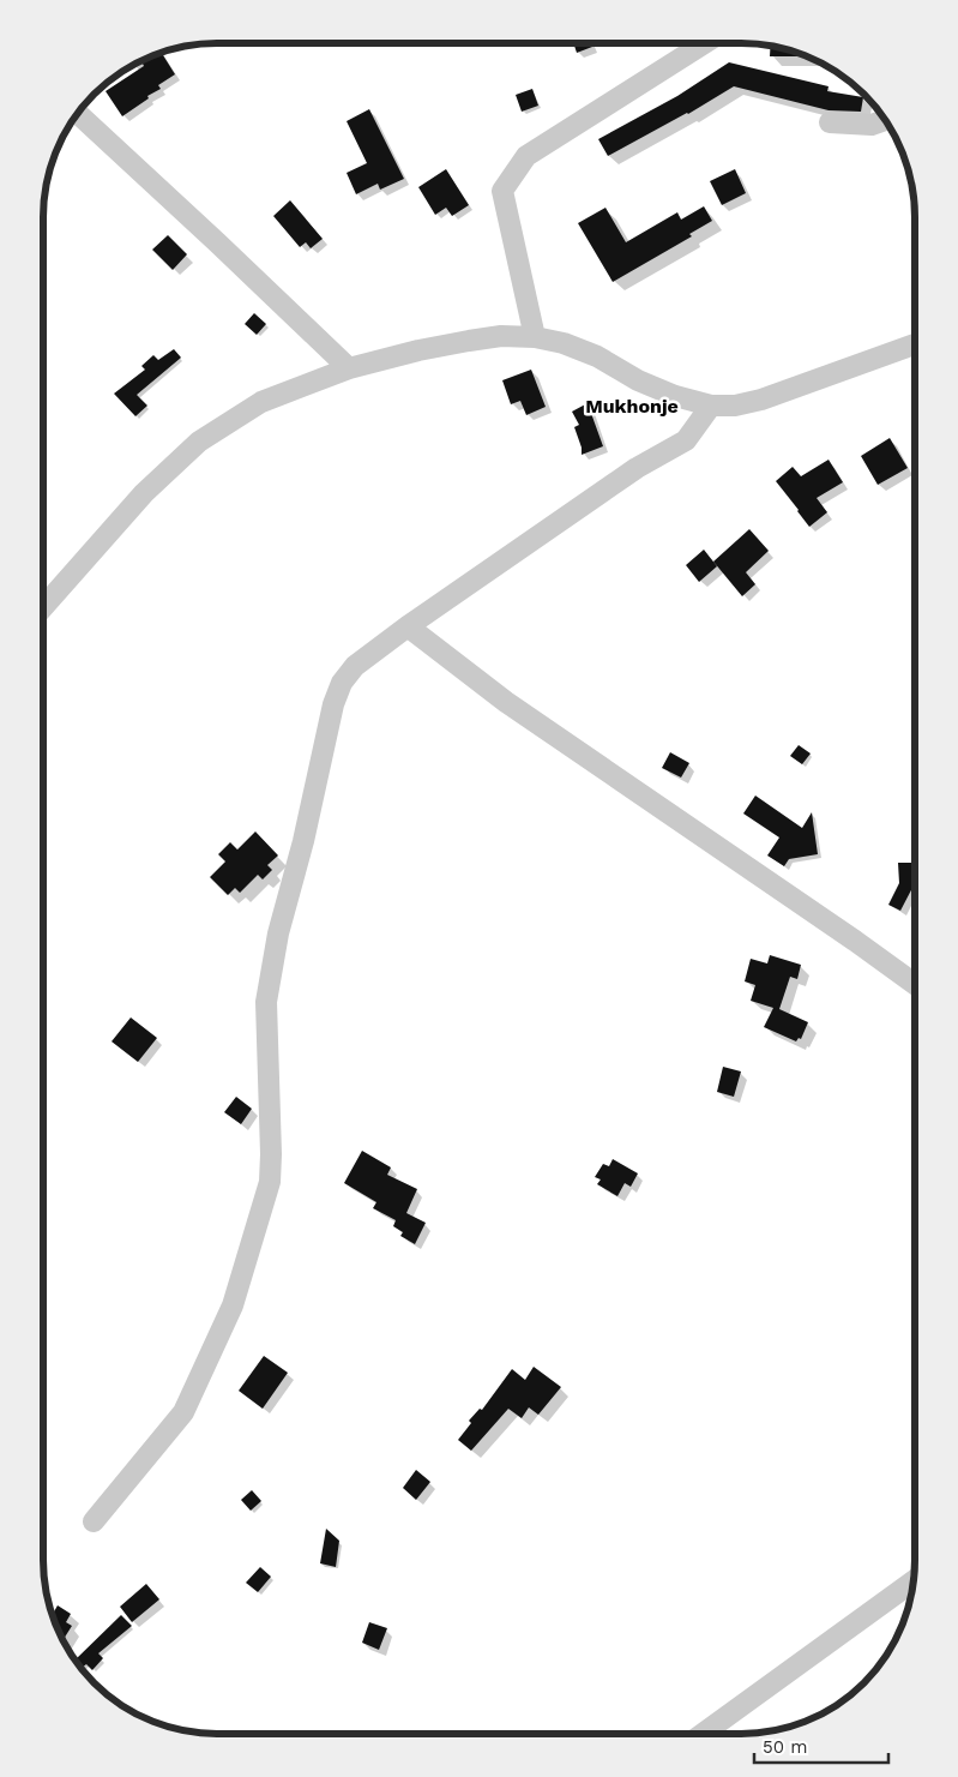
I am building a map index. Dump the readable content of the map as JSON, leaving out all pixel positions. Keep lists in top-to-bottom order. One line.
{"districts":["Mukhonje"],"scale_bar":"50 m"}
